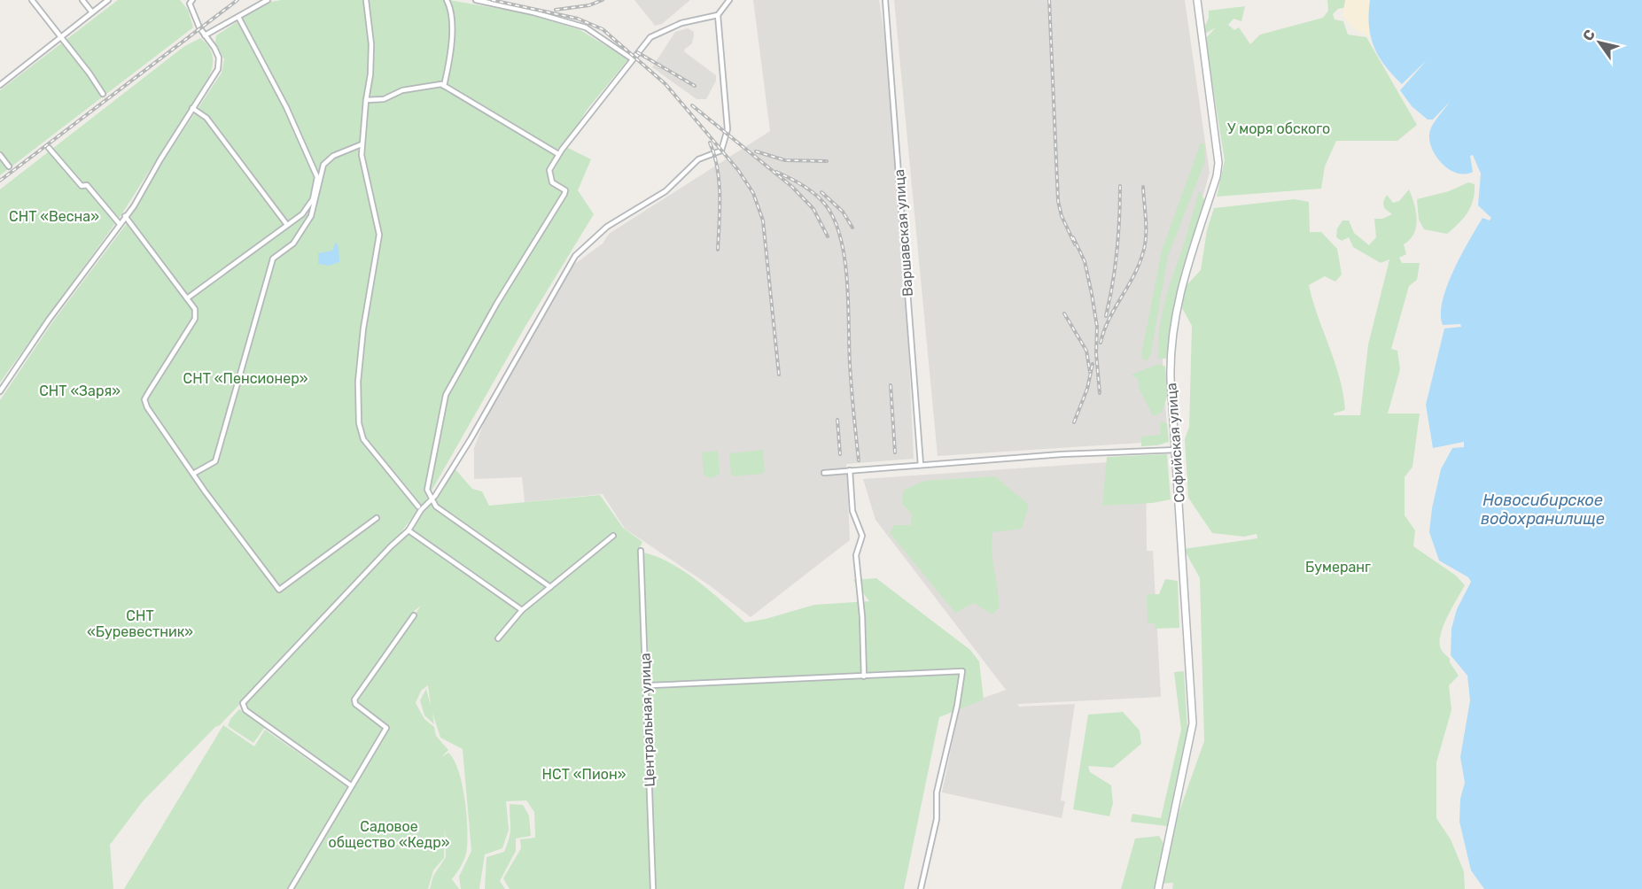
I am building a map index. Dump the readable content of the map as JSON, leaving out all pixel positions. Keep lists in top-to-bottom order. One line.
{"streets":{"main road":["Софийская улица"],"street":["Варшавская улица","Центральная улица"]},"water":["Новосибирское водохранилище"],"parks":["У моря обского","СНТ «Весна»","СНТ «Пенсионер»","СНТ «Заря»","Бумеранг","СНТ «Буревестник»","НСТ «Пион»","Садовое общество «Кедр»"],"north":"top left"}
